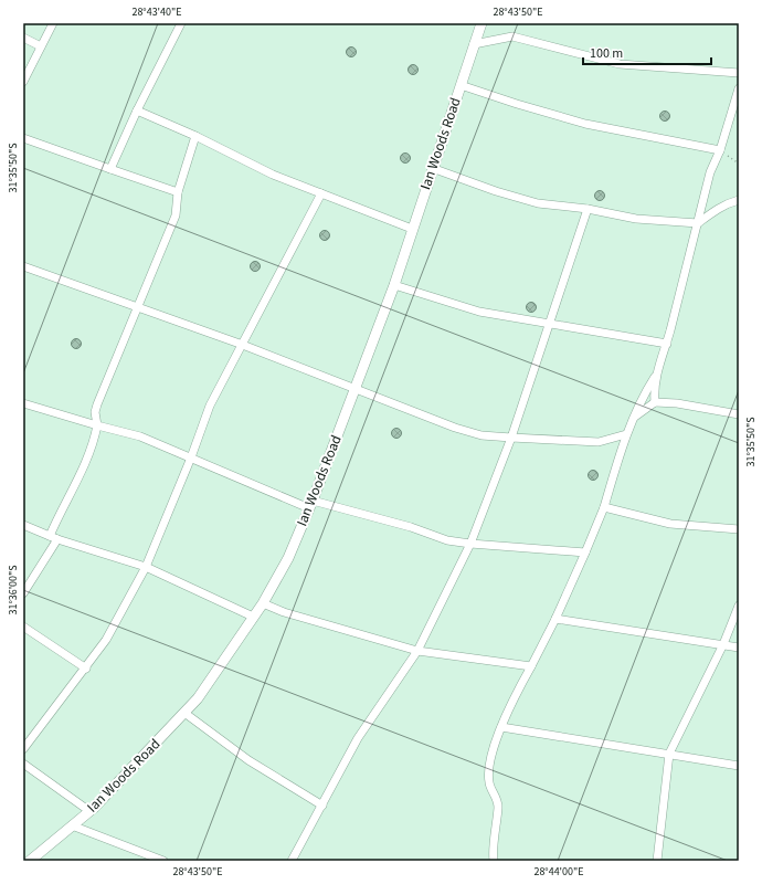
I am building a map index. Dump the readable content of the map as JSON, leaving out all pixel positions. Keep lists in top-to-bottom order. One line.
{"streets":{"street":["Ian Woods Road"]},"scale_bar":"100 m","coordinates":["28°43'40\"E","28°43'50\"E","31°35'50\"S","31°36'00\"S","28°44'00\"E"]}
